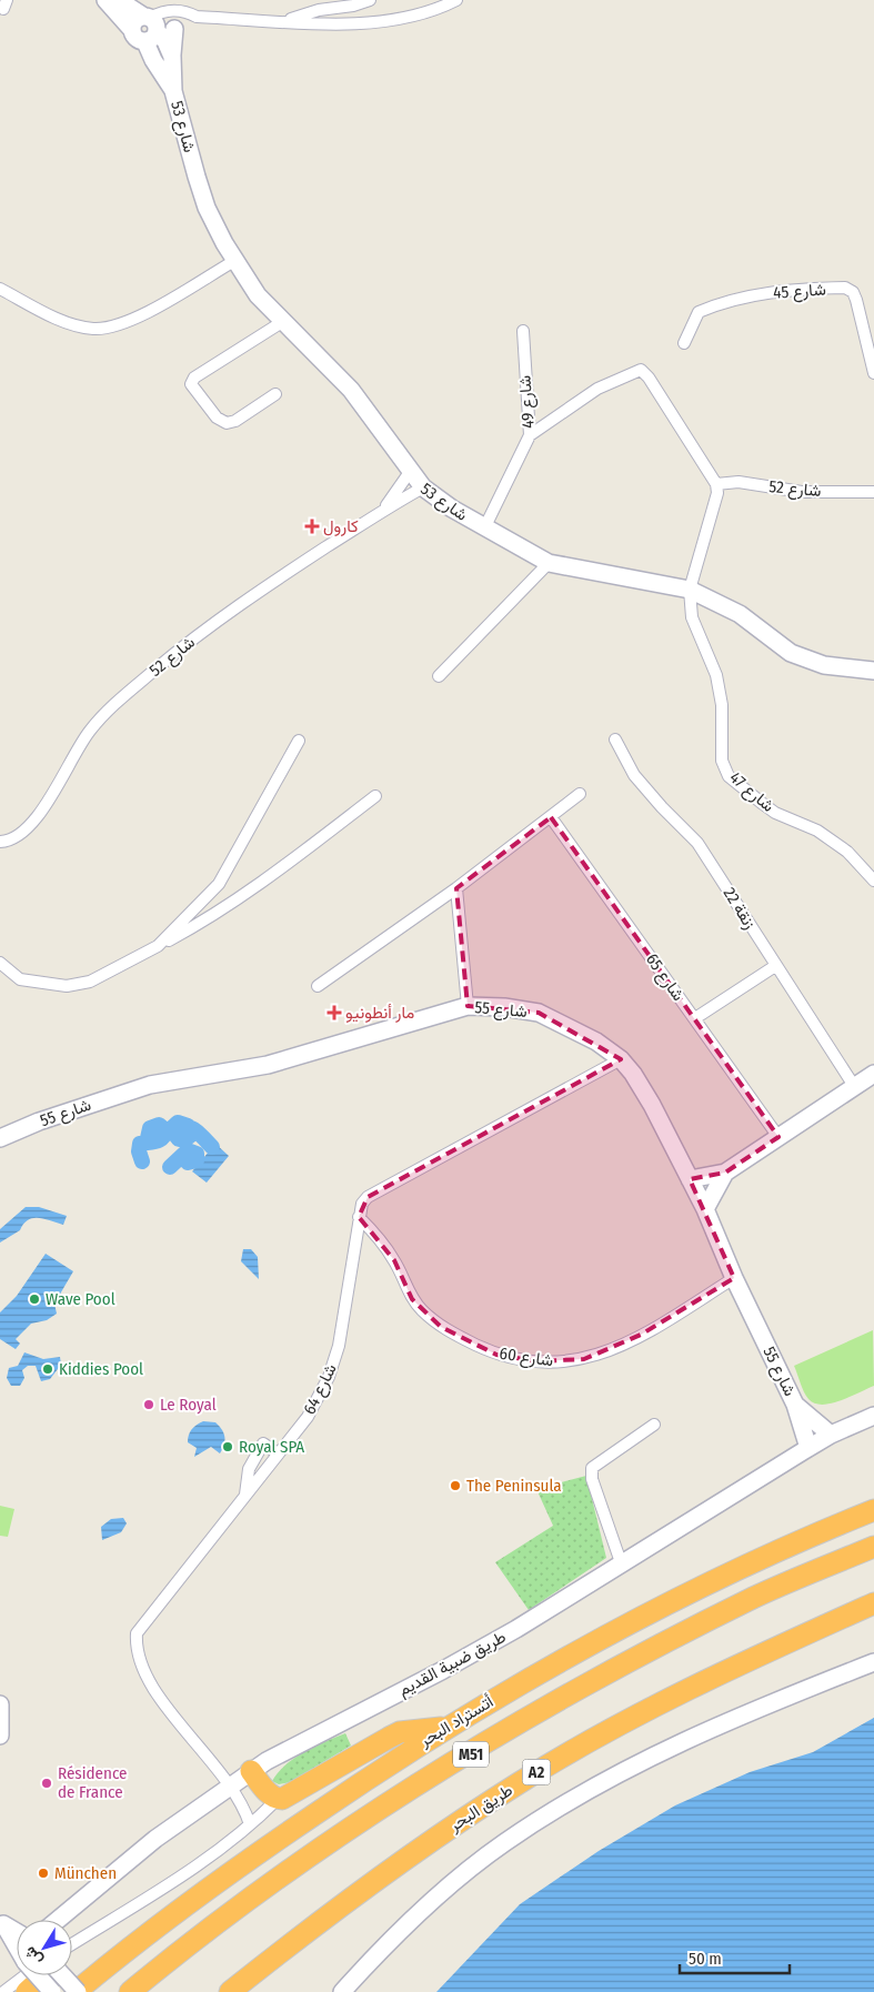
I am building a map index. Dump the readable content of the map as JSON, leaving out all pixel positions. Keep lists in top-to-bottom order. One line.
{"streets":{"highway":["أتستراد البحر","M51","A2","طريق البحر"],"street":["شارع 53","شارع 45","شارع 49","شارع 52","شارع 47","زنقة 22","شارع 65","شارع 55","شارع 60","شارع 64","طريق ضبية القديم"]},"crossings":[["شارع 53","شارع 49"],["شارع 53","شارع 52"],["شارع 53","شارع 47"],["شارع 55","شارع 60"],["شارع 55","شارع 64"],["شارع 55","طريق ضبية القديم"],["شارع 60","شارع 64"],["شارع 64","طريق ضبية القديم"]],"places":{"health":["كارول","مار أنطونيو"],"other":["Wave Pool","Kiddies Pool","Le Royal","Royal SPA","The Peninsula","Résidence de France","München"]},"scale_bar":"50 m","north":"bottom left"}
